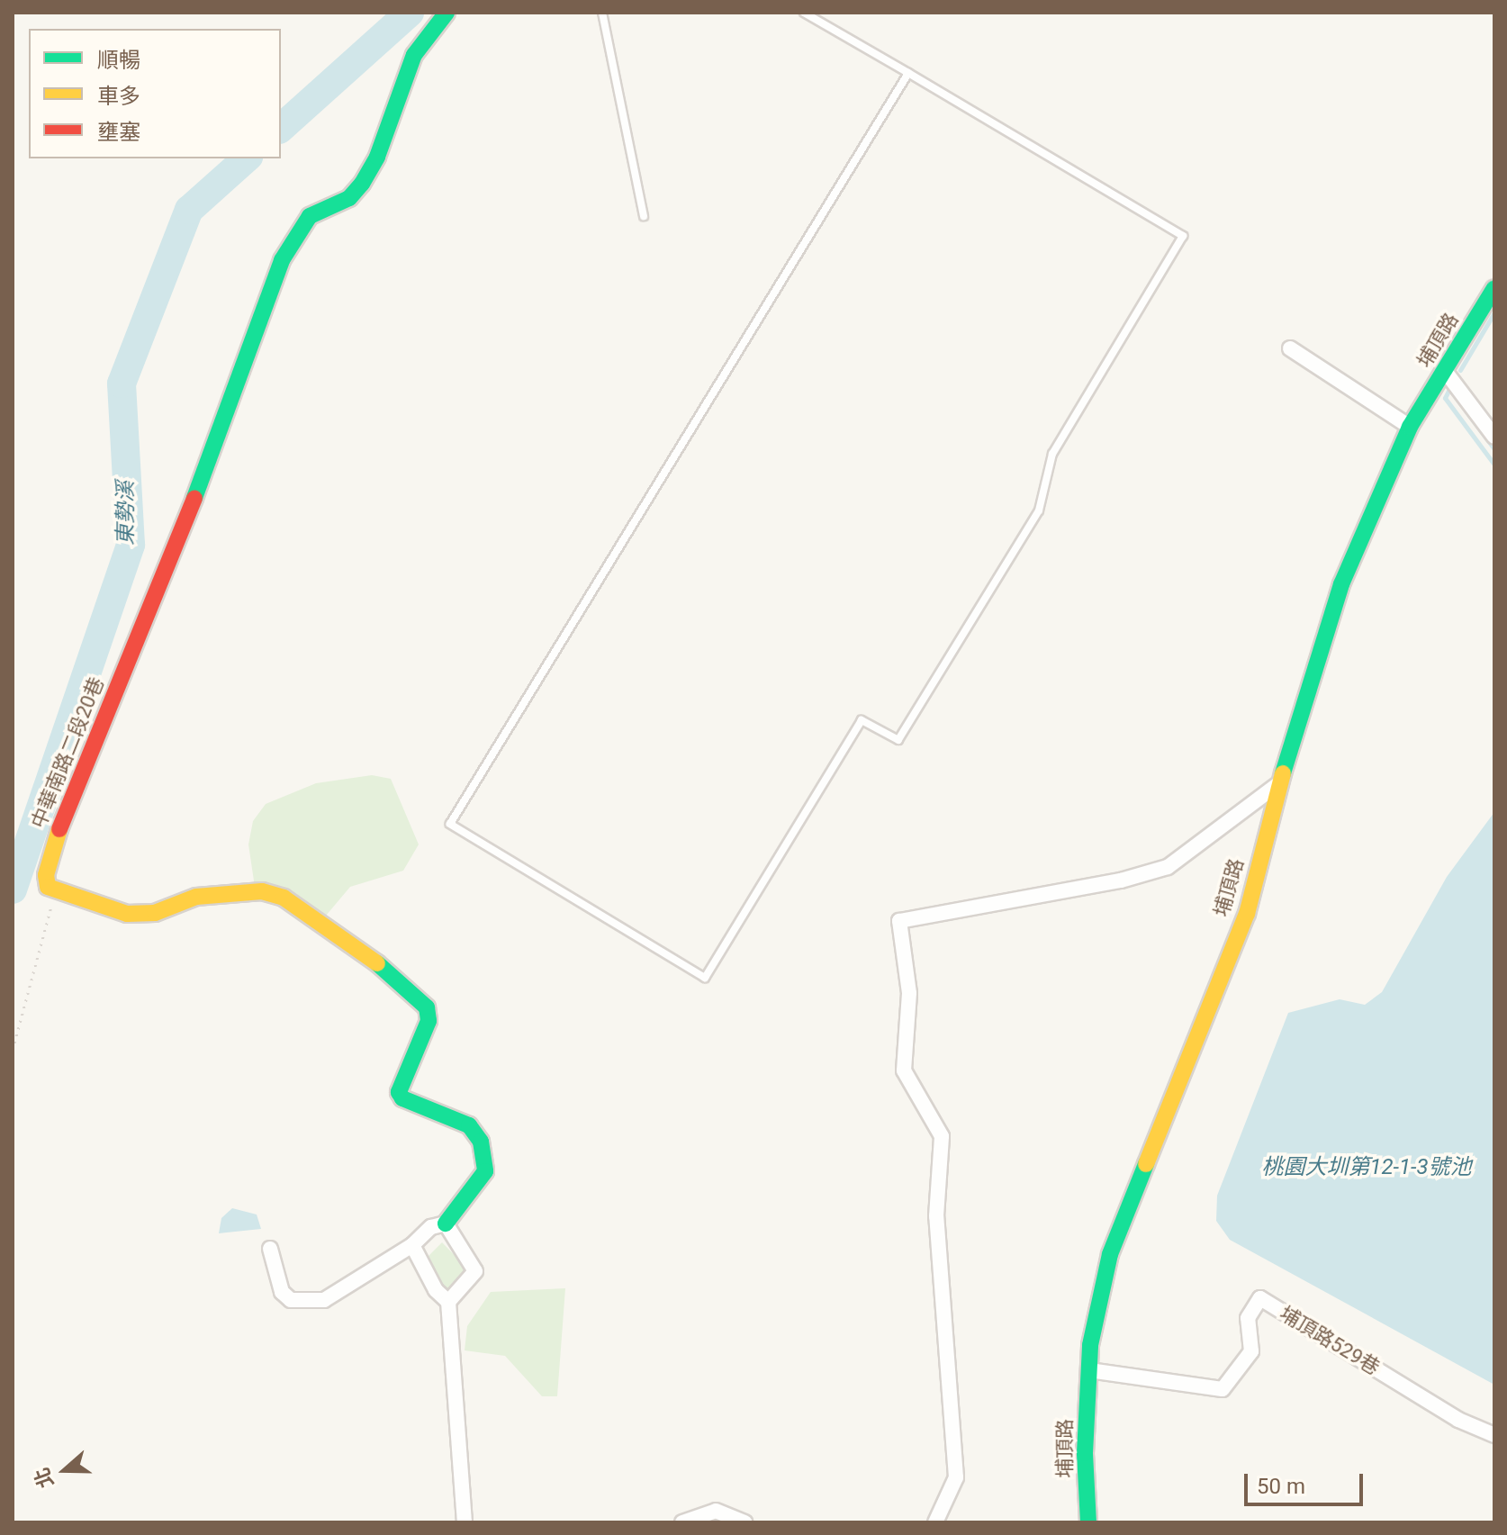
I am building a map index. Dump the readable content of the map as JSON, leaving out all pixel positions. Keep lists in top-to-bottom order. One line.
{"streets":{"street":["埔頂路","中華南路二段20巷","埔頂路529巷"]},"crossings":[["埔頂路","埔頂路529巷"]],"water":["東勢溪","桃園大圳第12-1-3號池"],"legend":["順暢","車多","壅塞"],"scale_bar":"50 m","north":"left"}
